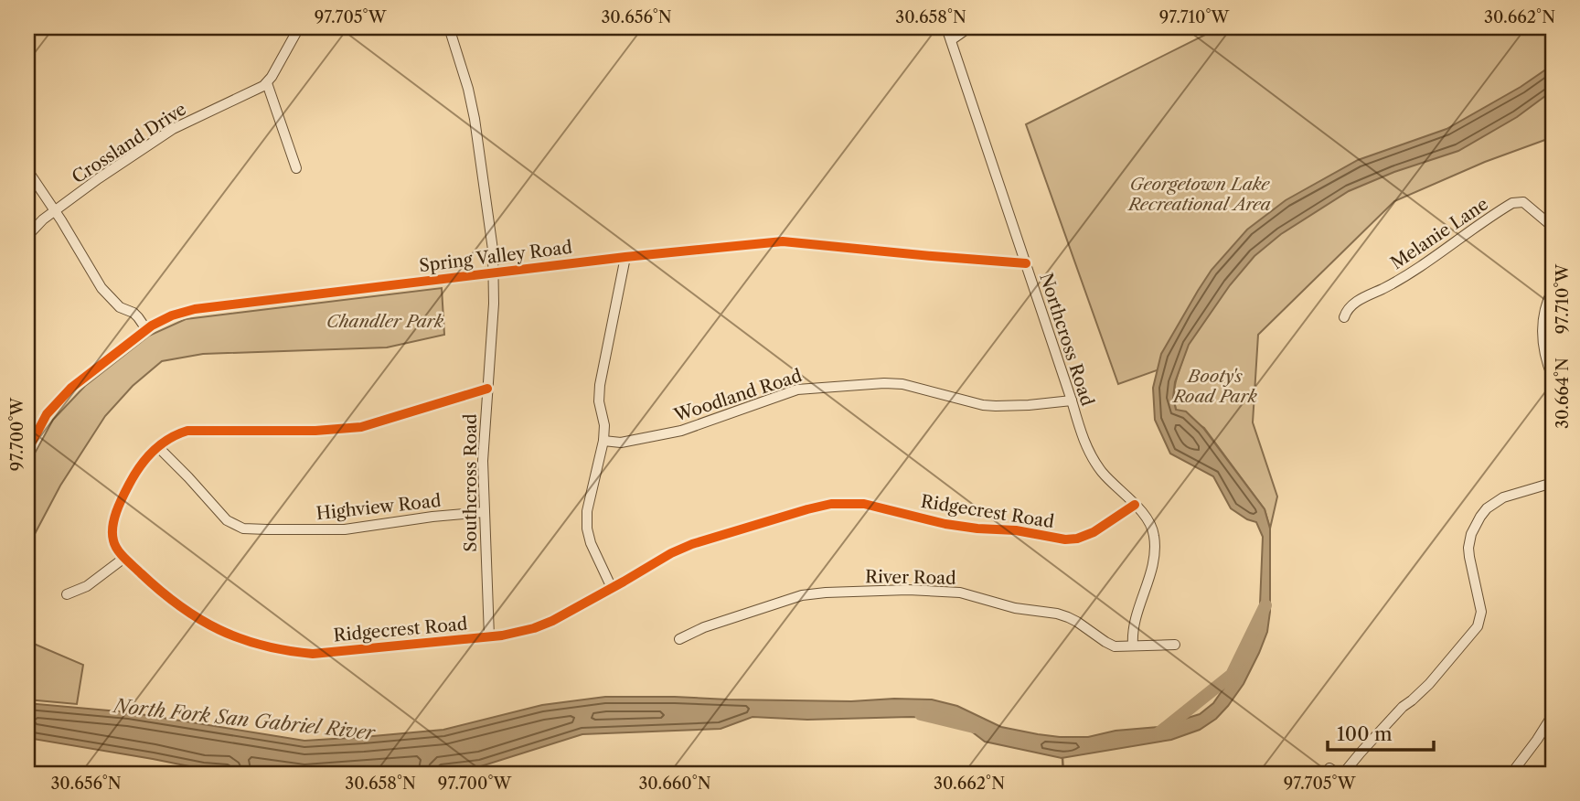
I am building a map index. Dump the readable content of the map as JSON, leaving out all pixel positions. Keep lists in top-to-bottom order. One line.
{"streets":{"street":["Crossland Drive","Melanie Lane","Spring Valley Road","Northcross Road","Woodland Road","Southcross Road","Highview Road","Ridgecrest Road","River Road"]},"crossings":[["Spring Valley Road","Northcross Road"],["Spring Valley Road","Southcross Road"],["Northcross Road","Woodland Road"],["Northcross Road","Ridgecrest Road"],["Northcross Road","River Road"],["Southcross Road","Highview Road"],["Southcross Road","Ridgecrest Road"],["Highview Road","Ridgecrest Road"]],"water":["North Fork San Gabriel River"],"parks":["Georgetown Lake Recreational Area","Chandler Park","Booty's Road Park"],"scale_bar":"100 m","coordinates":["97.705°W","30.656°N","30.658°N","97.710°W","30.662°N","30.664°N","97.700°W","30.660°N"]}
